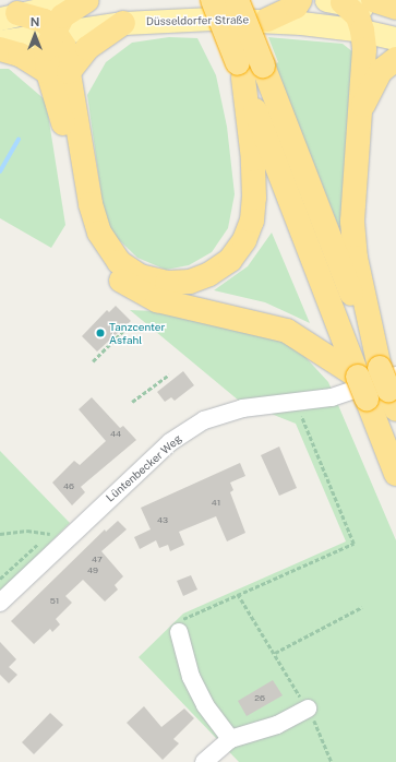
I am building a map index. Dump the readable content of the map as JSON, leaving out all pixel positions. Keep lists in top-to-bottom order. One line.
{"streets":{"main road":["Düsseldorfer Straße"],"street":["Lüntenbecker Weg"]},"places":["Tanzcenter Asfahl"],"house_numbers":["44","46","41","43","47","49","51","26"],"north":"top"}
